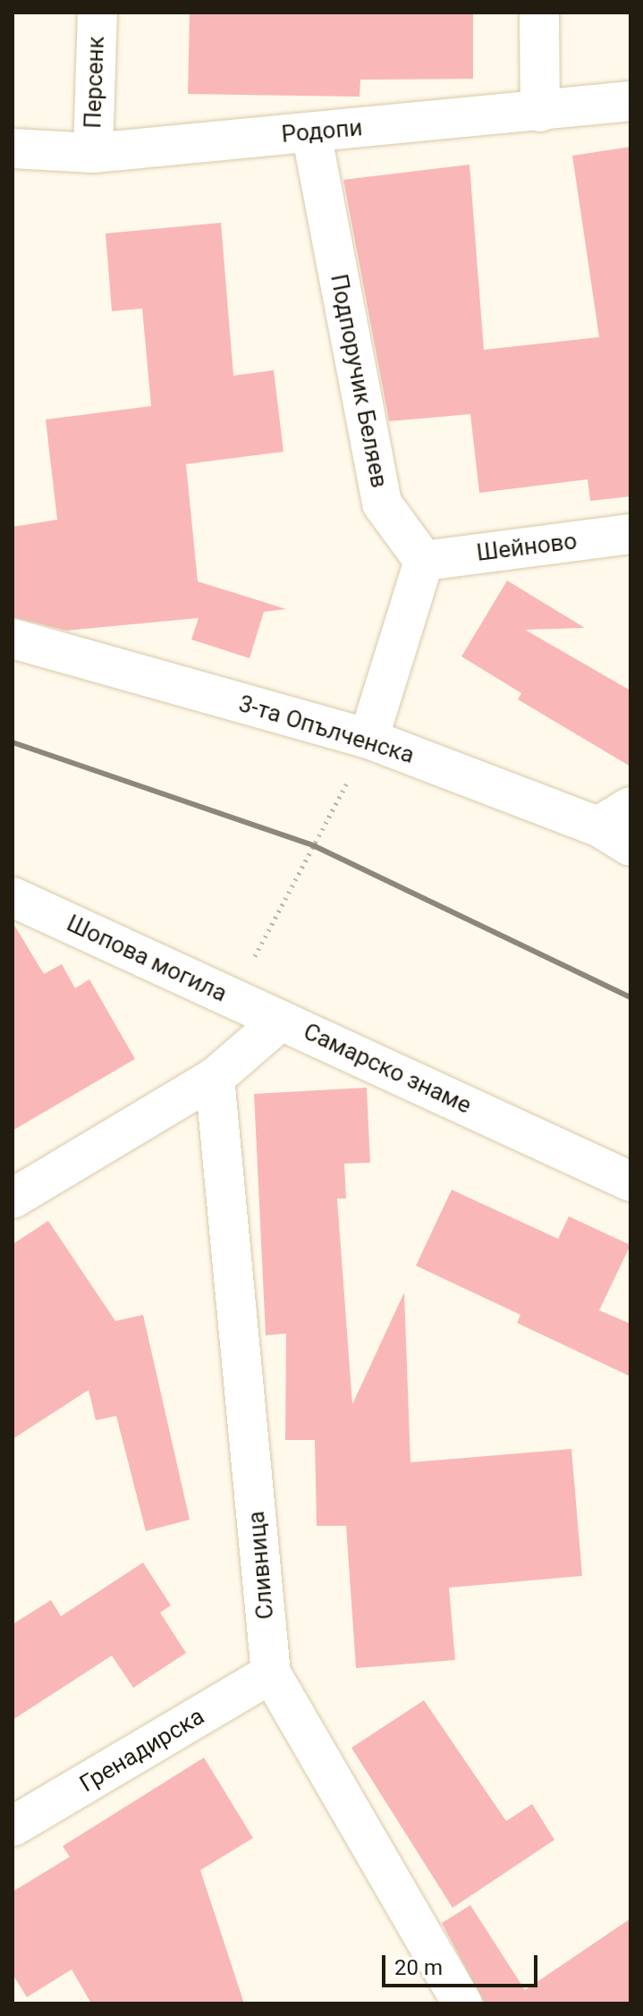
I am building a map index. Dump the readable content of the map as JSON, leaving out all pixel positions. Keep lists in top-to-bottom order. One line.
{"streets":{"street":["Персенк","Родопи","Подпоручик Беляев","Шейново","3-та Опълченска","Шопова могила","Самарско знаме","Сливница","Гренадирска"]},"crossings":[["Персенк","Родопи"],["Родопи","Подпоручик Беляев"],["Подпоручик Беляев","Шейново"],["Шопова могила","Самарско знаме"],["Самарско знаме","Сливница"],["Сливница","Гренадирска"]],"scale_bar":"20 m"}
